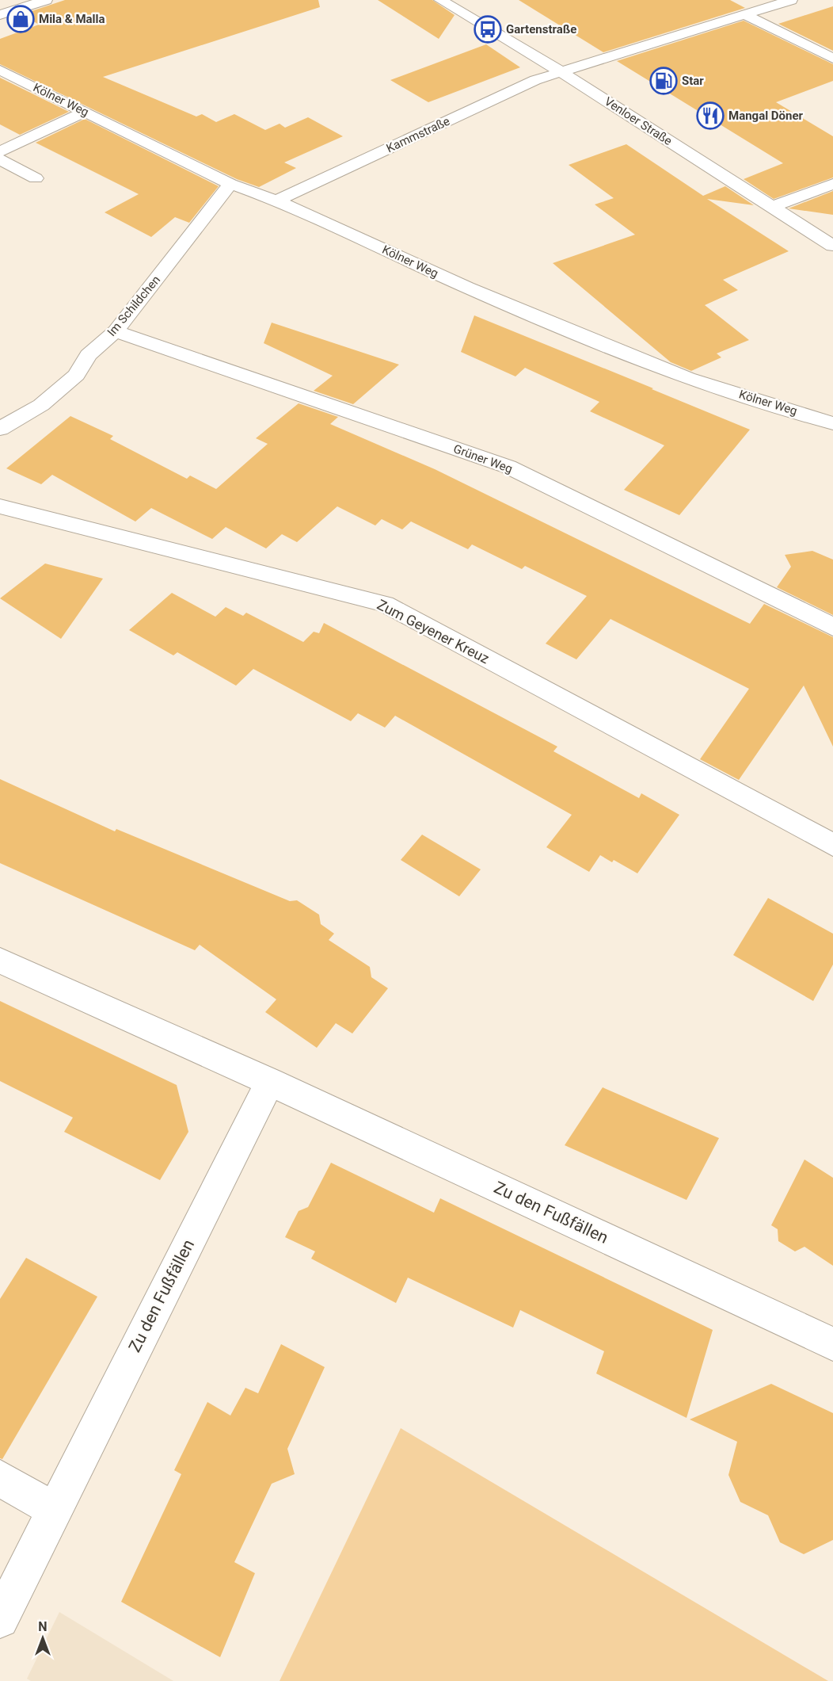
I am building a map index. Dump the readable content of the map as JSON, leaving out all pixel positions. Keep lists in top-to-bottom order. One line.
{"streets":{"street":["Kölner Weg","Venloer Straße","Kammstraße","Im Schildchen","Grüner Weg","Zum Geyener Kreuz","Zu den Fußfällen"]},"crossings":[["Kölner Weg","Kammstraße"],["Kölner Weg","Im Schildchen"],["Venloer Straße","Kammstraße"],["Im Schildchen","Grüner Weg"]],"places":{"shop":["Mila & Malla"],"bus stop":["Gartenstraße"],"fuel station":["Star"],"restaurant":["Mangal Döner"]},"north":"top"}
